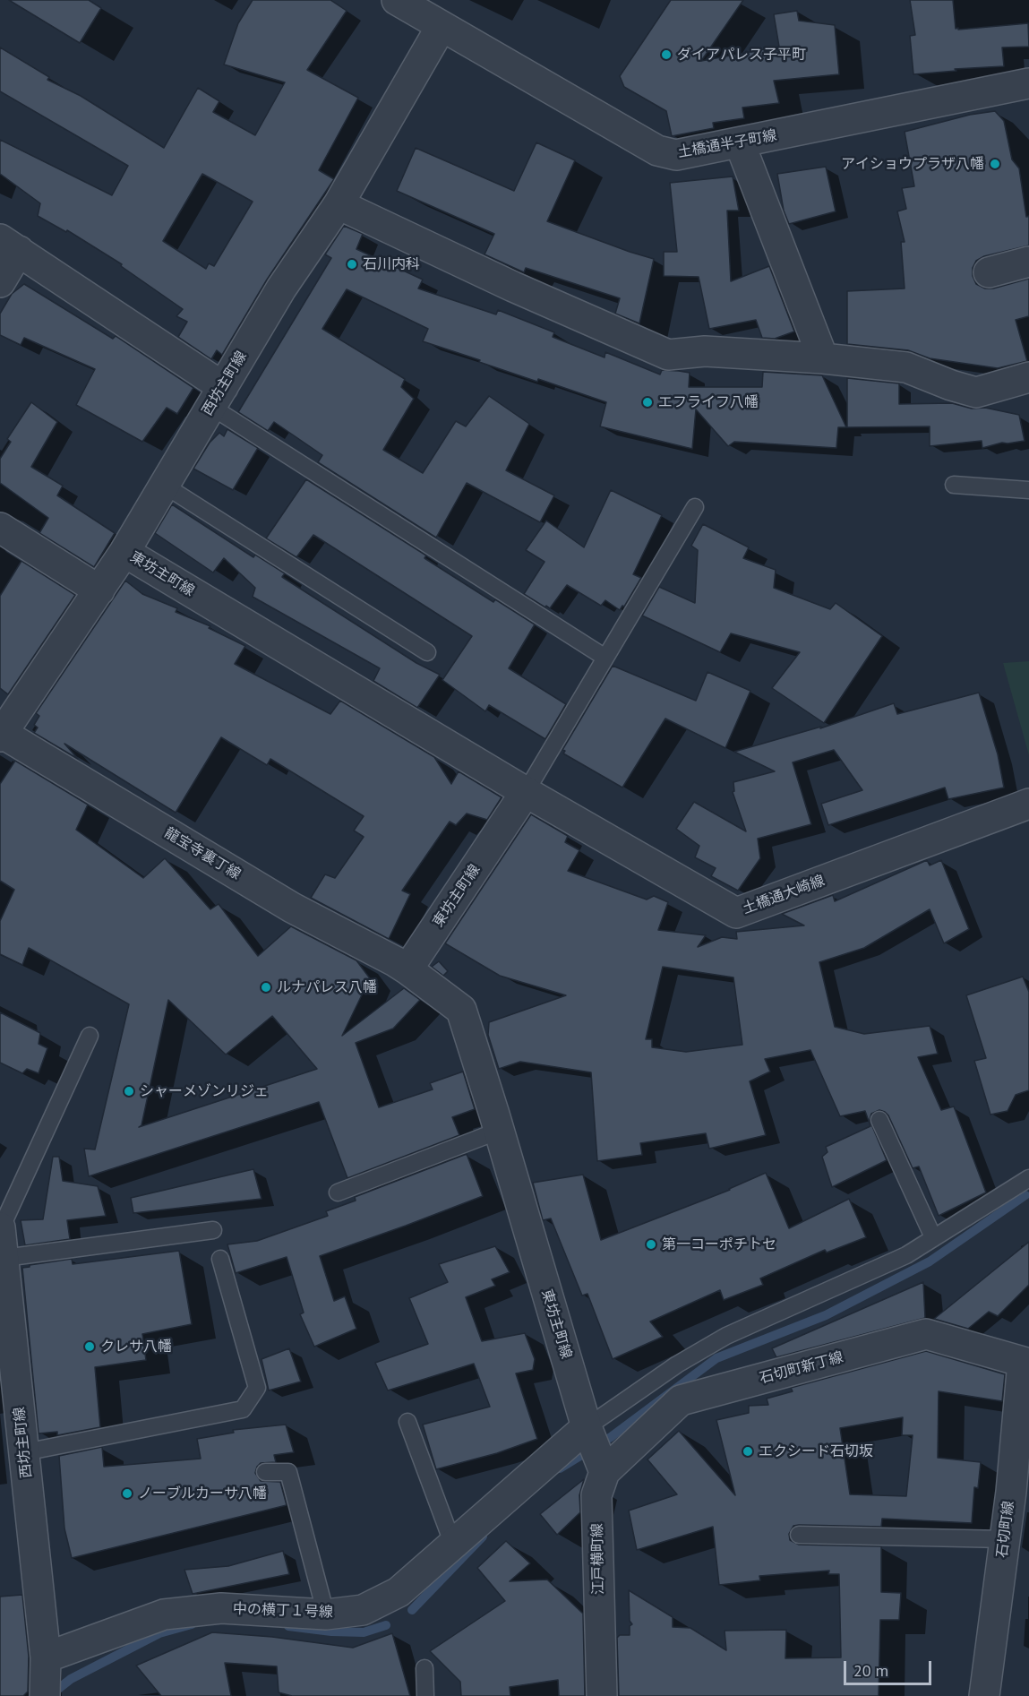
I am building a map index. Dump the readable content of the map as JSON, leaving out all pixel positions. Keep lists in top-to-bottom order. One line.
{"streets":{"street":["土橋通半子町線","西坊主町線","東坊主町線","龍宝寺裏丁線","土橋通大崎線","石切町新丁線","石切町線","江戸横町線","中の横丁１号線"]},"crossings":[["土橋通半子町線","西坊主町線"],["西坊主町線","東坊主町線"],["西坊主町線","龍宝寺裏丁線"],["西坊主町線","中の横丁１号線"],["東坊主町線","龍宝寺裏丁線"],["東坊主町線","土橋通大崎線"],["東坊主町線","石切町新丁線"],["東坊主町線","江戸横町線"],["東坊主町線","中の横丁１号線"],["石切町新丁線","石切町線"],["石切町新丁線","江戸横町線"],["石切町新丁線","中の横丁１号線"],["江戸横町線","中の横丁１号線"]],"places":["ダイアパレス子平町","アイショウプラザ八幡","石川内科","エフライフ八幡","ルナパレス八幡","シャーメゾンリジェ","第一コーポチトセ","クレサ八幡","エクシード石切坂","ノーブルカーサ八幡"],"scale_bar":"20 m"}
